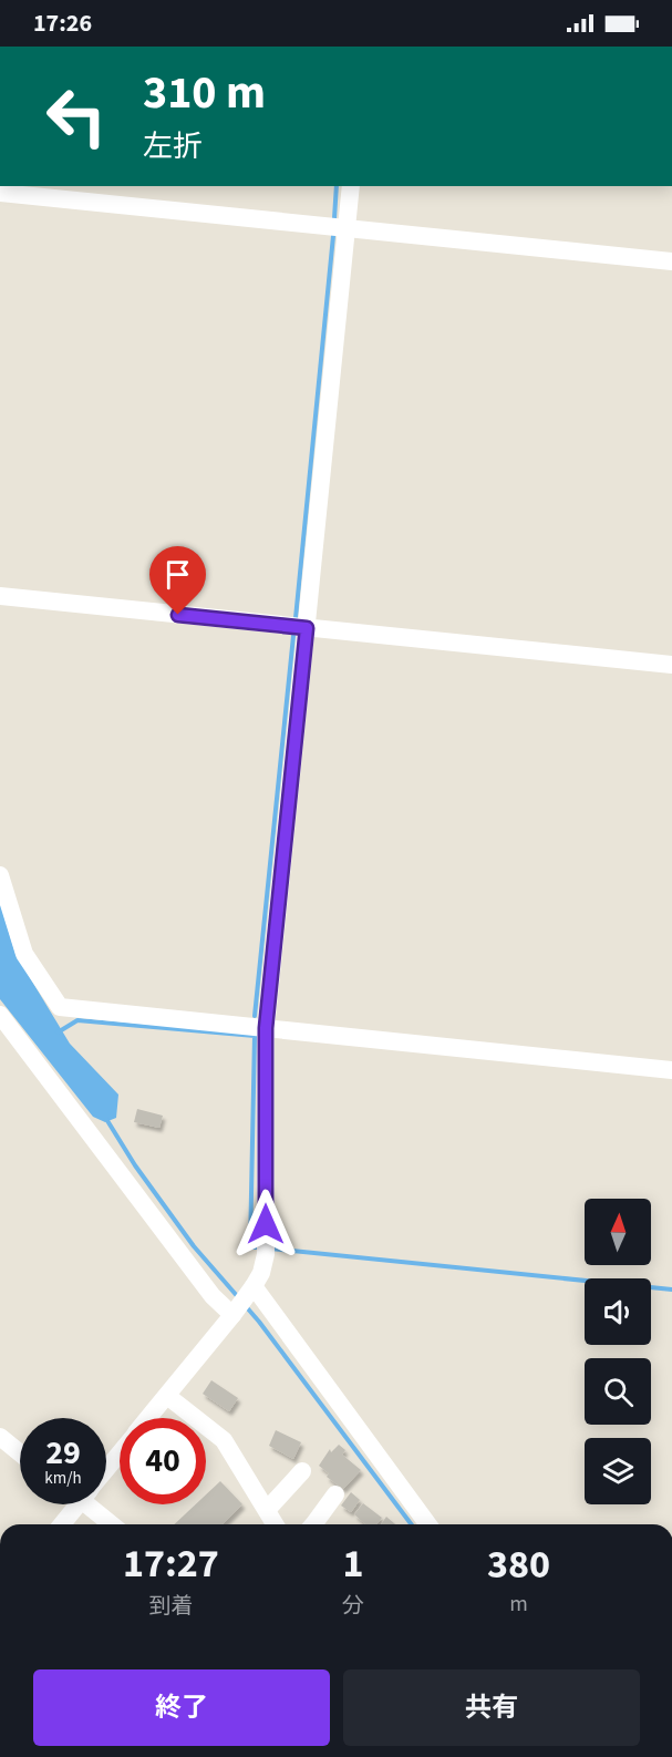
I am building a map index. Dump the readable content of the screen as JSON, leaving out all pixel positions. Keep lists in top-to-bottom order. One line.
{"north":"top","page":{"status":"17:26","turn":["310 m","左折"],"speed":"29 km/h","limit":"40","eta":["17:27","到着","1","分","380","m"],"buttons":["終了","共有"]}}
